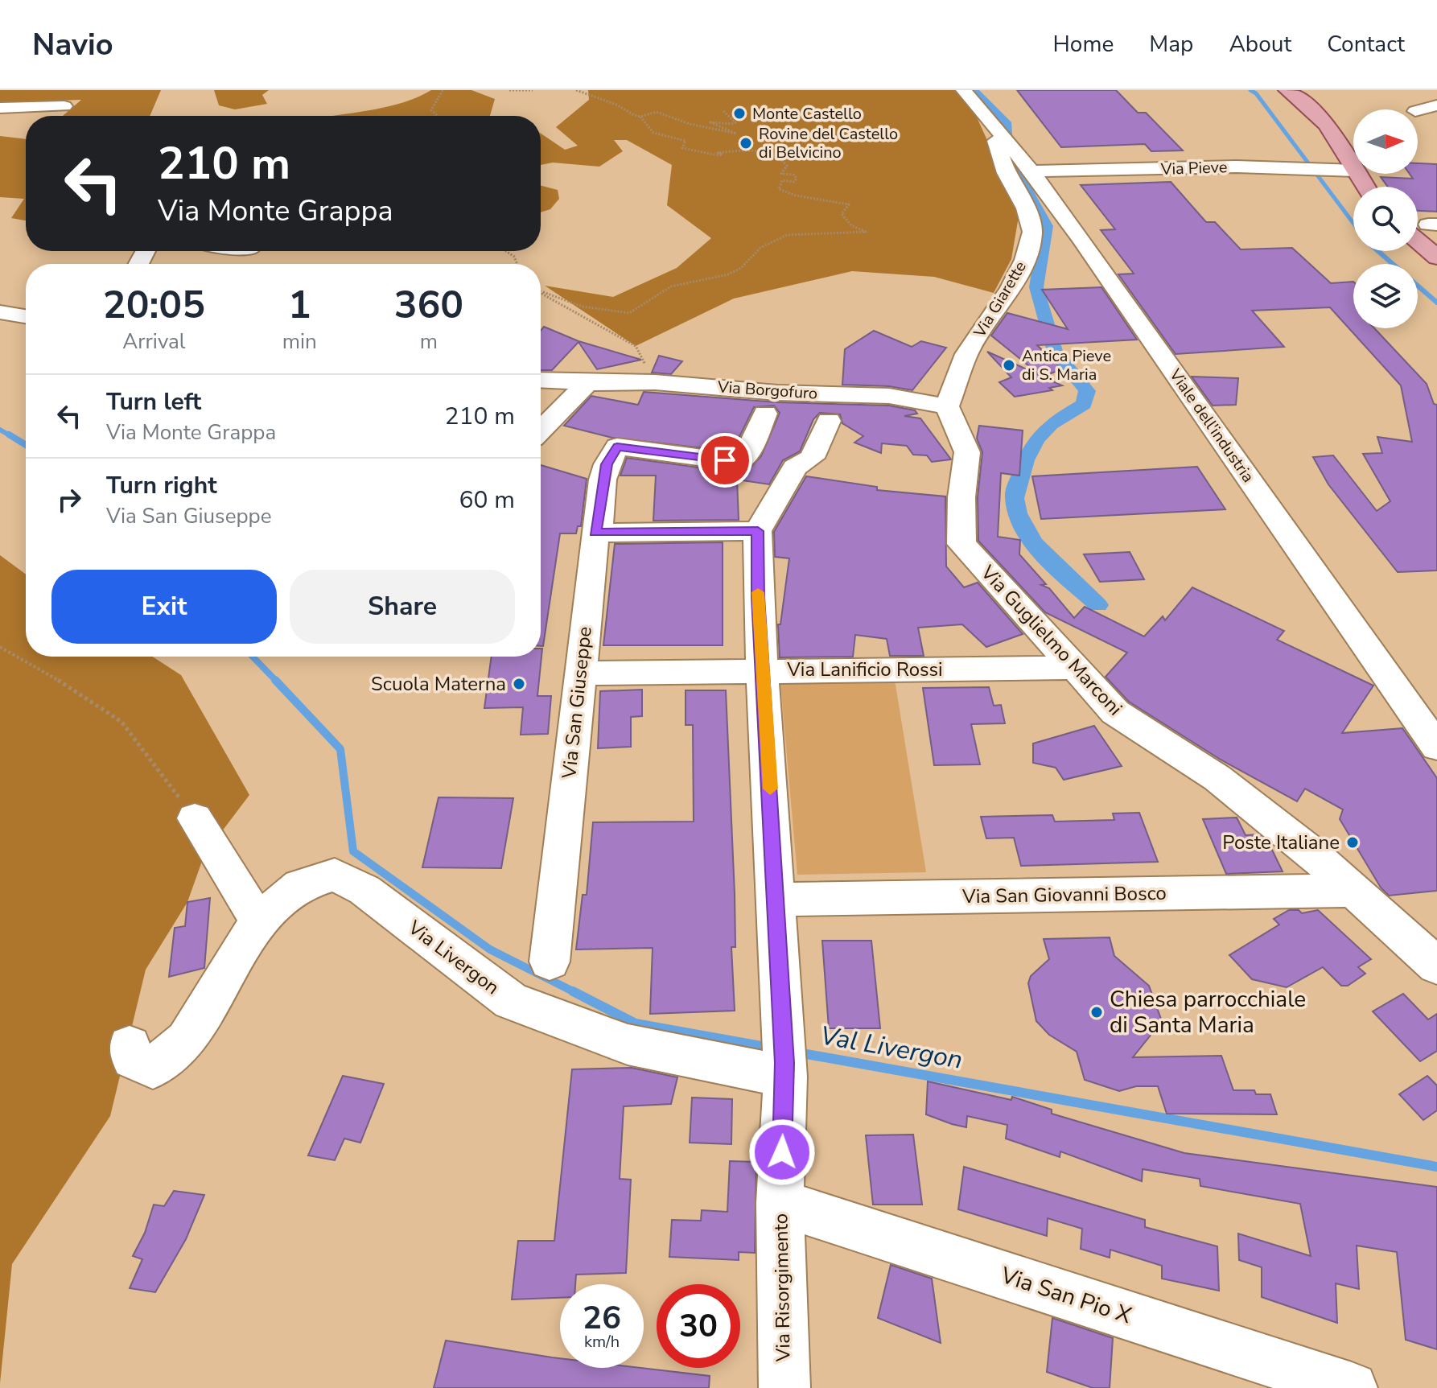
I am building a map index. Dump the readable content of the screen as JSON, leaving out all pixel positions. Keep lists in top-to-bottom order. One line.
{"streets":{"street":["Via Pieve","Via Giarette","Via Borgofuro","Viale dell'industria","Via Guglielmo Marconi","Via Lanificio Rossi","Via San Giuseppe","Via San Giovanni Bosco","Via Livergon","Via Risorgimento","Via San Pio X"]},"crossings":[["Via Pieve","Viale dell'industria"],["Via Giarette","Via Borgofuro"],["Via Giarette","Viale dell'industria"],["Via Giarette","Via Guglielmo Marconi"],["Via Borgofuro","Via Guglielmo Marconi"],["Via Guglielmo Marconi","Via Lanificio Rossi"],["Via Guglielmo Marconi","Via San Giovanni Bosco"],["Via Lanificio Rossi","Via San Giuseppe"],["Via Lanificio Rossi","Via Risorgimento"],["Via San Giovanni Bosco","Via Risorgimento"],["Via Livergon","Via Risorgimento"],["Via Risorgimento","Via San Pio X"]],"water":["Val Livergon"],"places":["Monte Castello","Rovine del Castello di Belvicino","Antica Pieve di S. Maria","Scuola Materna","Poste Italiane","Chiesa parrocchiale di Santa Maria"],"north":"right","page":{"header":"Navio","nav":["Home","Map","About","Contact"],"turn":["210 m","Via Monte Grappa"],"eta":["20:05","Arrival","1","min","360","m"],"list":[{"name":"Turn left","note":"Via Monte Grappa","value":"210 m"},{"name":"Turn right","note":"Via San Giuseppe","value":"60 m"}],"buttons":["Exit","Share"],"speed":"26 km/h","limit":"30"}}
